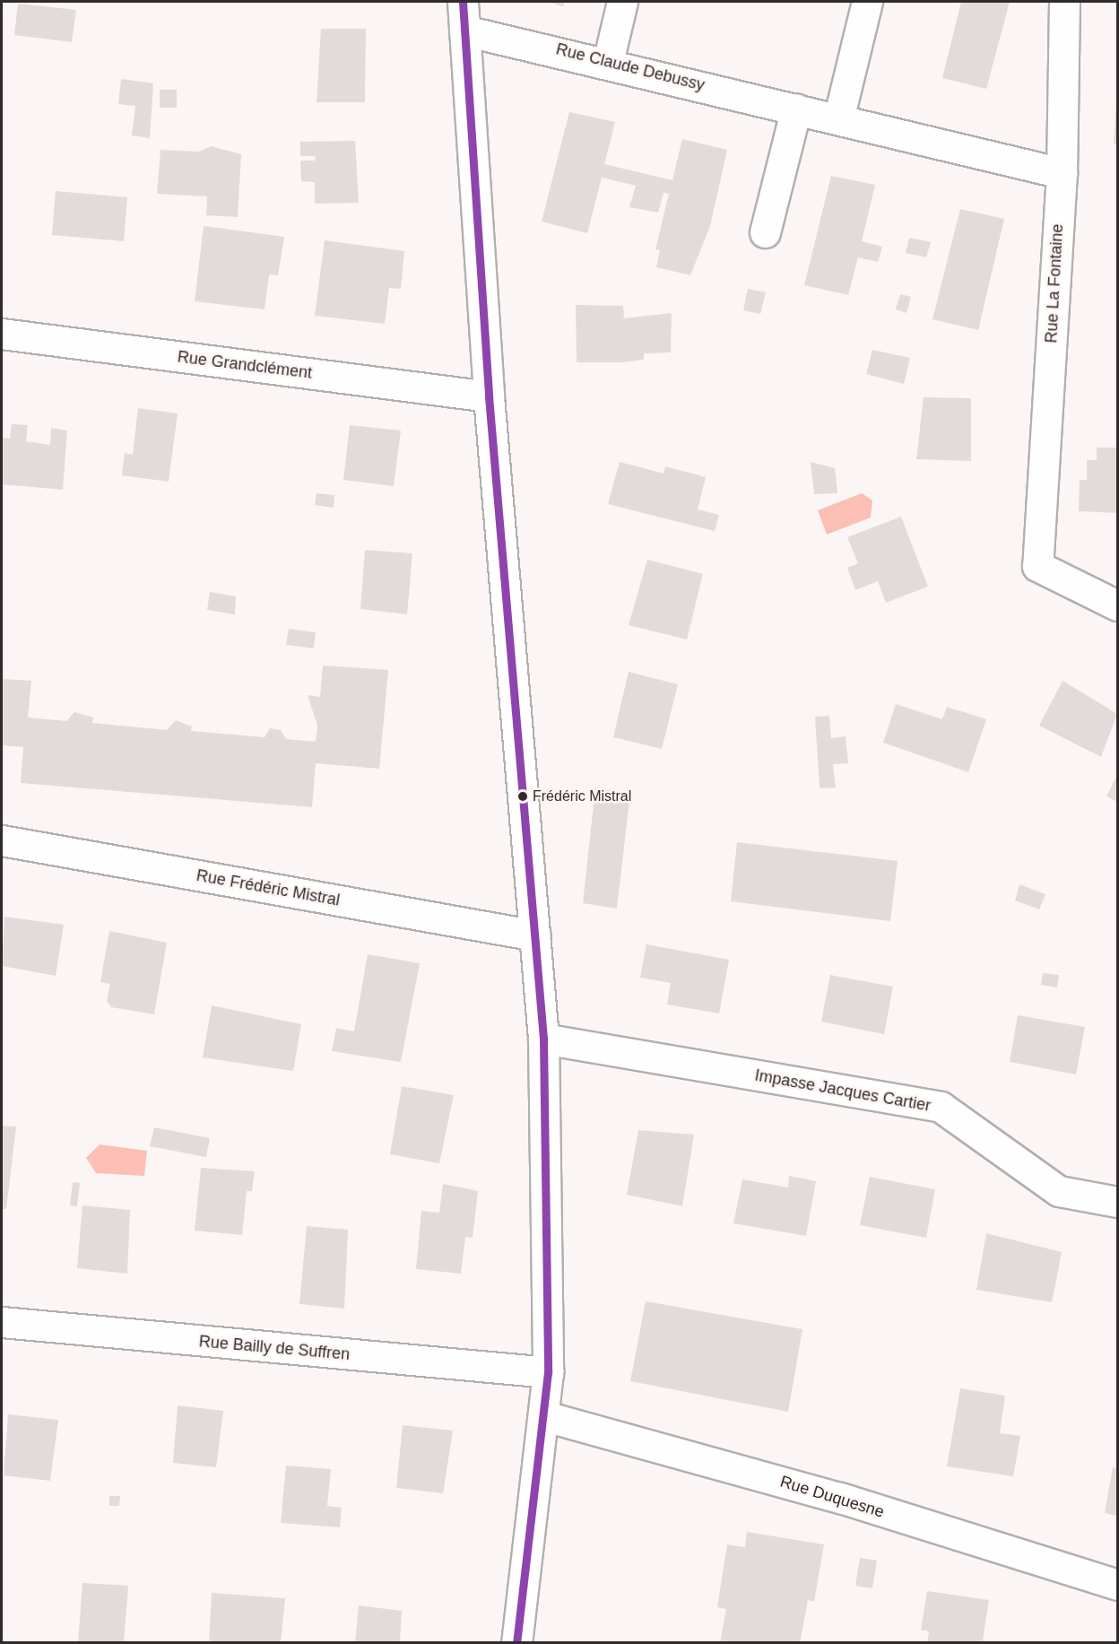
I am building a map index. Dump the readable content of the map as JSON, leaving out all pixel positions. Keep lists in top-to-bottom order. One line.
{"streets":{"street":["Rue Claude Debussy","Rue La Fontaine","Rue Grandclément","Rue Frédéric Mistral","Impasse Jacques Cartier","Rue Bailly de Suffren","Rue Duquesne"]},"crossings":[["Rue Claude Debussy","Rue La Fontaine"]],"places":["Frédéric Mistral"]}
